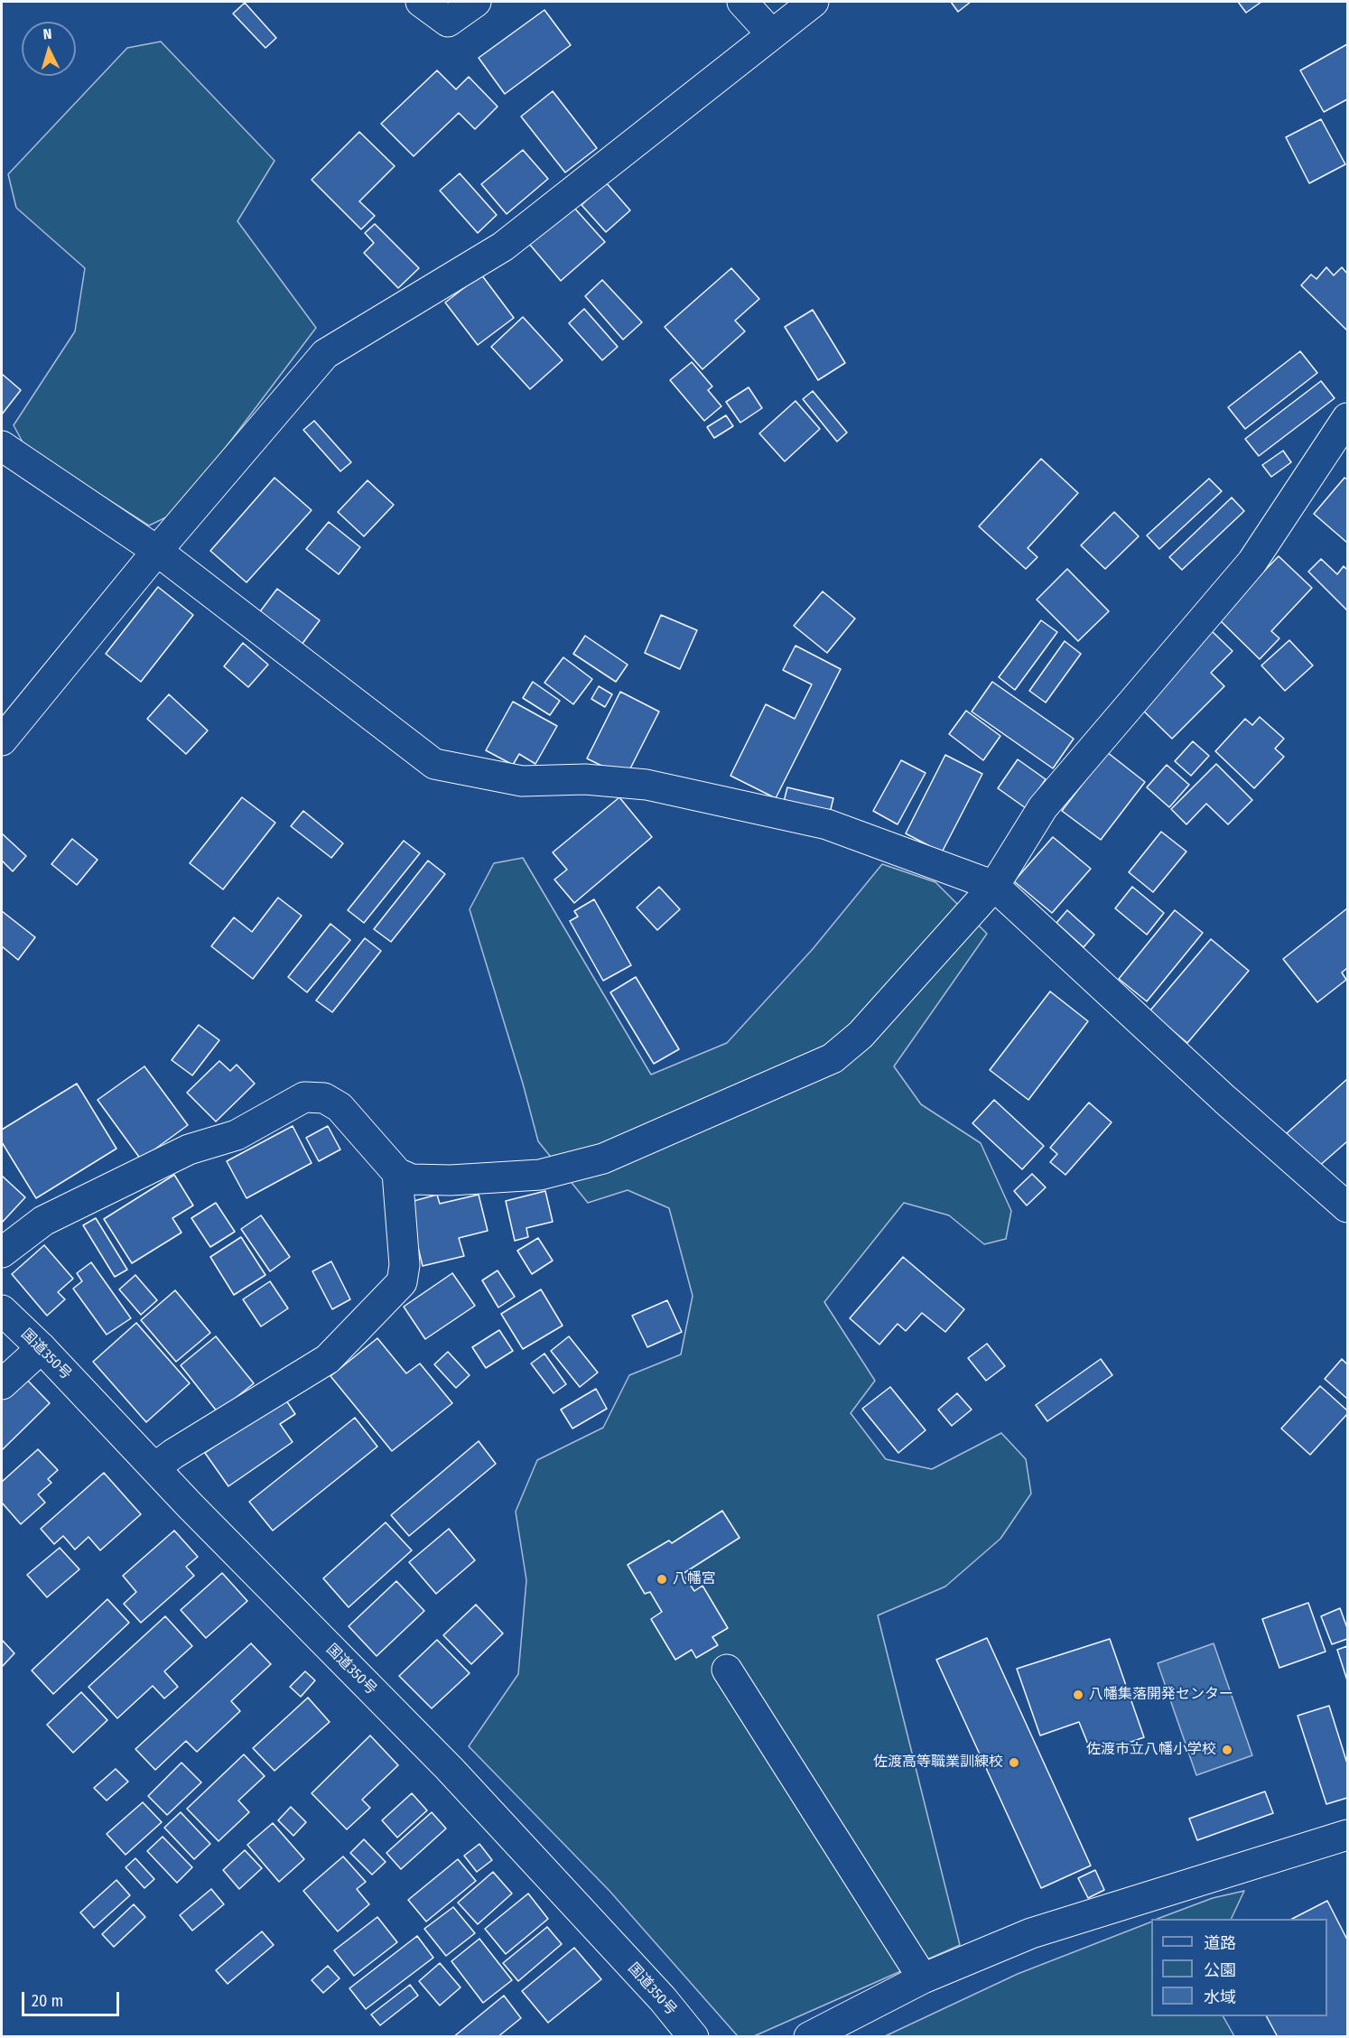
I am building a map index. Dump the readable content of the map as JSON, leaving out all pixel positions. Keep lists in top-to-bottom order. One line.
{"streets":{"main road":["国道350号"]},"places":["八幡宮","八幡集落開発センター","佐渡市立八幡小学校","佐渡高等職業訓練校"],"legend":["道路","公園","水域"],"scale_bar":"20 m","north":"top"}
